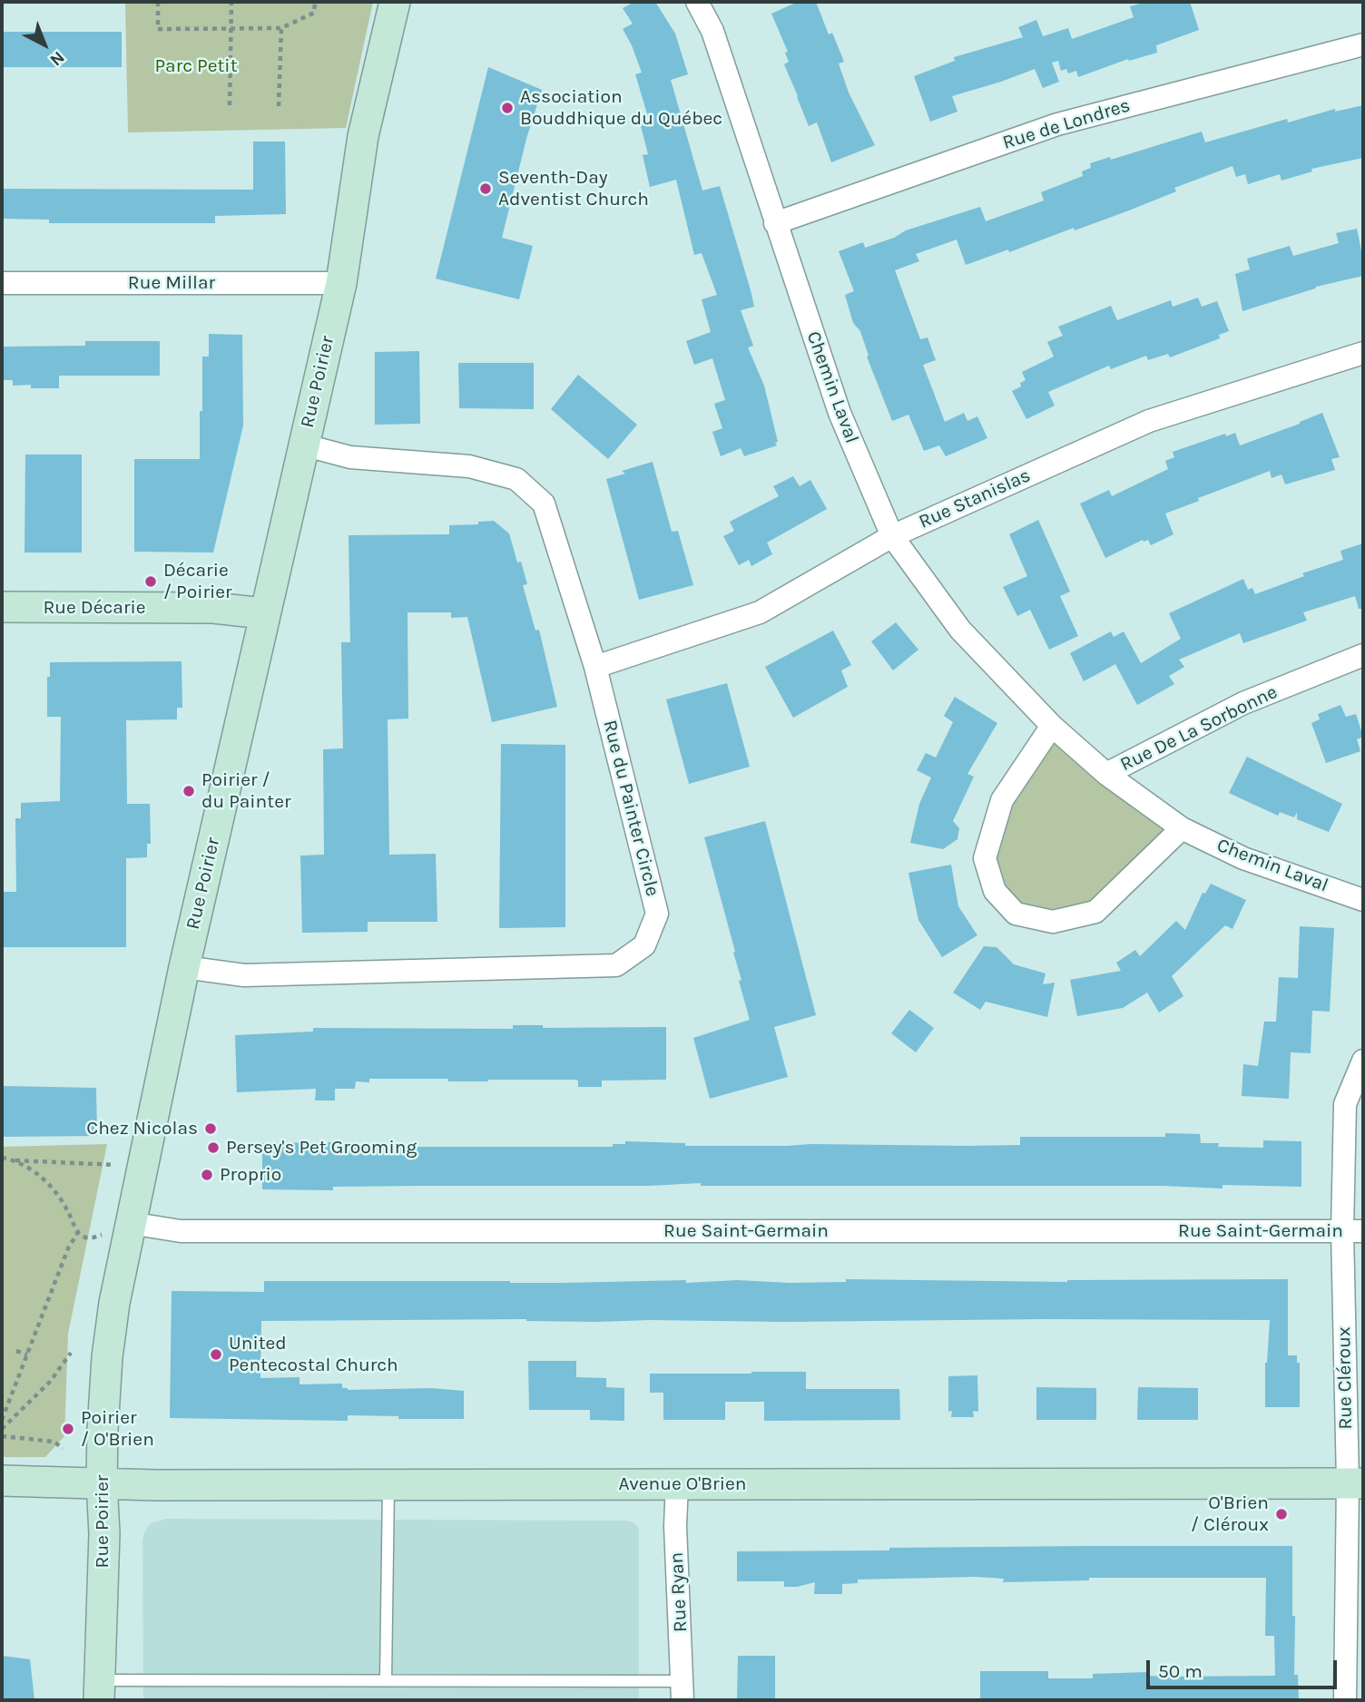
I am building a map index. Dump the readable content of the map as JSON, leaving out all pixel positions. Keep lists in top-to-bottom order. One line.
{"streets":{"street":["Rue de Londres","Rue Millar","Rue Poirier","Chemin Laval","Rue Stanislas","Rue Décarie","Rue De La Sorbonne","Rue du Painter Circle","Rue Saint-Germain","Rue Cléroux","Avenue O'Brien","Rue Ryan"]},"crossings":[["Rue de Londres","Chemin Laval"],["Rue Millar","Rue Poirier"],["Rue Poirier","Rue Décarie"],["Rue Poirier","Rue du Painter Circle"],["Rue Poirier","Rue Saint-Germain"],["Rue Poirier","Avenue O'Brien"],["Chemin Laval","Rue Stanislas"],["Chemin Laval","Rue De La Sorbonne"],["Rue Stanislas","Rue du Painter Circle"],["Rue Saint-Germain","Rue Cléroux"],["Rue Cléroux","Avenue O'Brien"],["Avenue O'Brien","Rue Ryan"]],"parks":["Parc Petit"],"places":["Association Bouddhique du Québec","Seventh-Day Adventist Church","Décarie / Poirier","Poirier / du Painter","Chez Nicolas","Persey's Pet Grooming","Proprio","United Pentecostal Church","Poirier / O'Brien","O'Brien / Cléroux"],"scale_bar":"50 m","north":"bottom right"}
